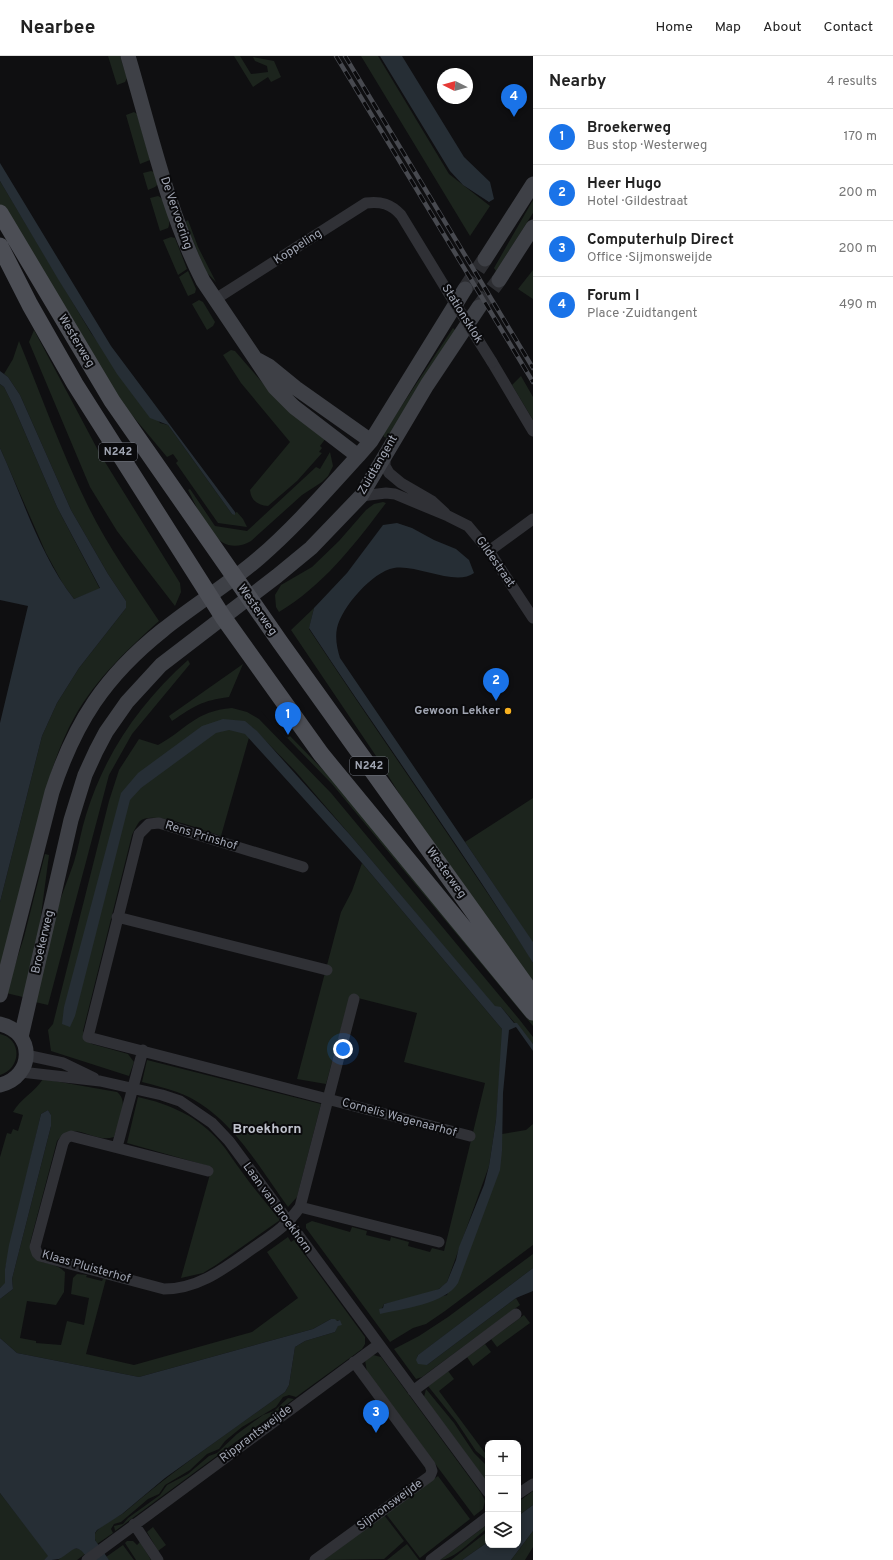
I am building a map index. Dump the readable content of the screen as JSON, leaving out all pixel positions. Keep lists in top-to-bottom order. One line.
{"streets":{"main road":["Westerweg","N242"],"street":["De Vervoering","Koppeling","Stationsklok","Zuidtangent","Gildestraat","Rens Prinshof","Broekerweg","Cornelis Wagenaarhof","Laan van Broekhorn","Klaas Pluisterhof","Ripprantsweijde","Sijmonsweijde"]},"crossings":[["De Vervoering","Koppeling"],["De Vervoering","Zuidtangent"],["Koppeling","Stationsklok"],["Westerweg","Zuidtangent"],["Westerweg","Broekerweg"],["Zuidtangent","Gildestraat"],["Zuidtangent","Broekerweg"],["Rens Prinshof","Cornelis Wagenaarhof"],["Cornelis Wagenaarhof","Laan van Broekhorn"],["Cornelis Wagenaarhof","Klaas Pluisterhof"],["Laan van Broekhorn","Klaas Pluisterhof"],["Laan van Broekhorn","Ripprantsweijde"],["Ripprantsweijde","Sijmonsweijde"]],"districts":["Broekhorn"],"places":["Gewoon Lekker"],"north":"left","page":{"header":"Nearbee","nav":["Home","Map","About","Contact"],"heading":["Nearby","4 results"],"pins":["4","2","1","3"],"list":[{"mark":"1","name":"Broekerweg","note":"Bus stop · Westerweg","value":"170 m"},{"mark":"2","name":"Heer Hugo","note":"Hotel · Gildestraat","value":"200 m"},{"mark":"3","name":"Computerhulp Direct","note":"Office · Sijmonsweijde","value":"200 m"},{"mark":"4","name":"Forum I","note":"Place · Zuidtangent","value":"490 m"}],"map_buttons":["+","−"]}}
